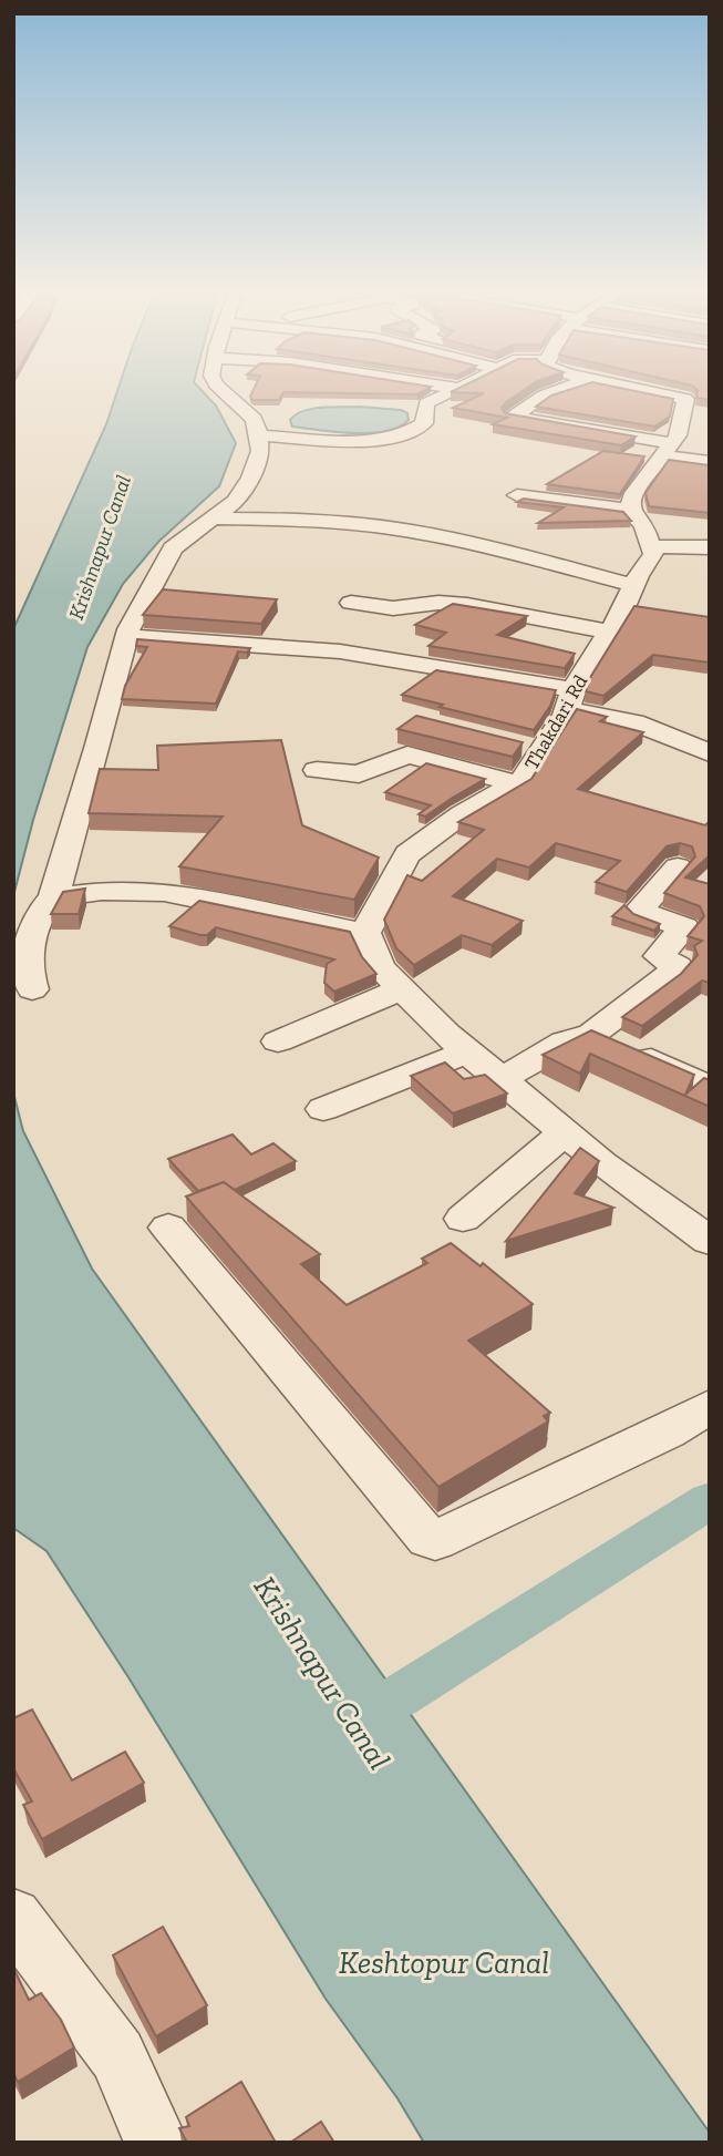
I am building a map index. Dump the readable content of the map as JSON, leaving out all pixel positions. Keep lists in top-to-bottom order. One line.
{"streets":{"street":["Thakdari Rd"]},"water":["Krishnapur Canal","Keshtopur Canal"]}
